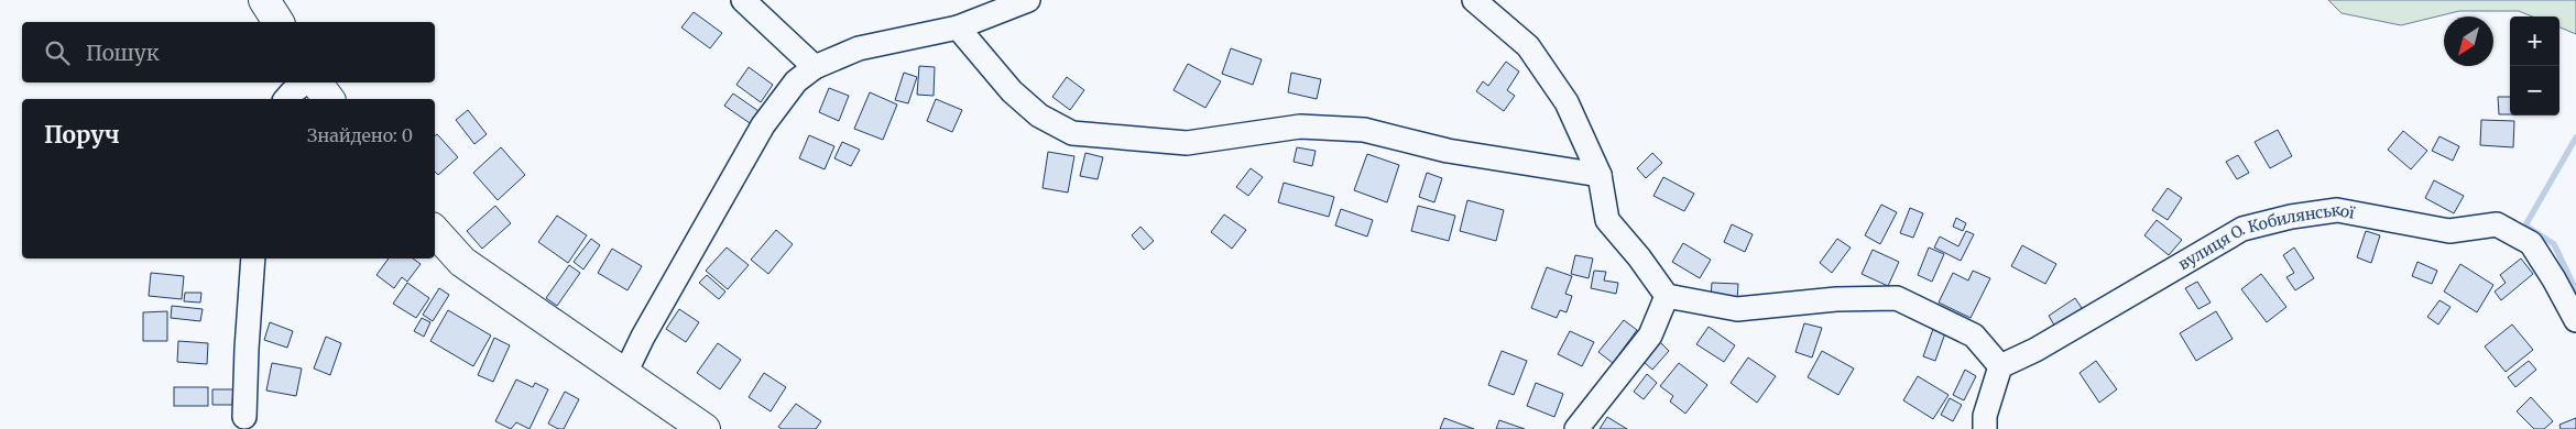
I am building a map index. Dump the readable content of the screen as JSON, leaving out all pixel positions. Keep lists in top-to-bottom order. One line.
{"streets":{"street":["вулиця О. Кобилянської"]},"north":"bottom left","page":{"map_buttons":["+","−"],"search":"Пошук","heading":["Поруч","Знайдено: 0"]}}
